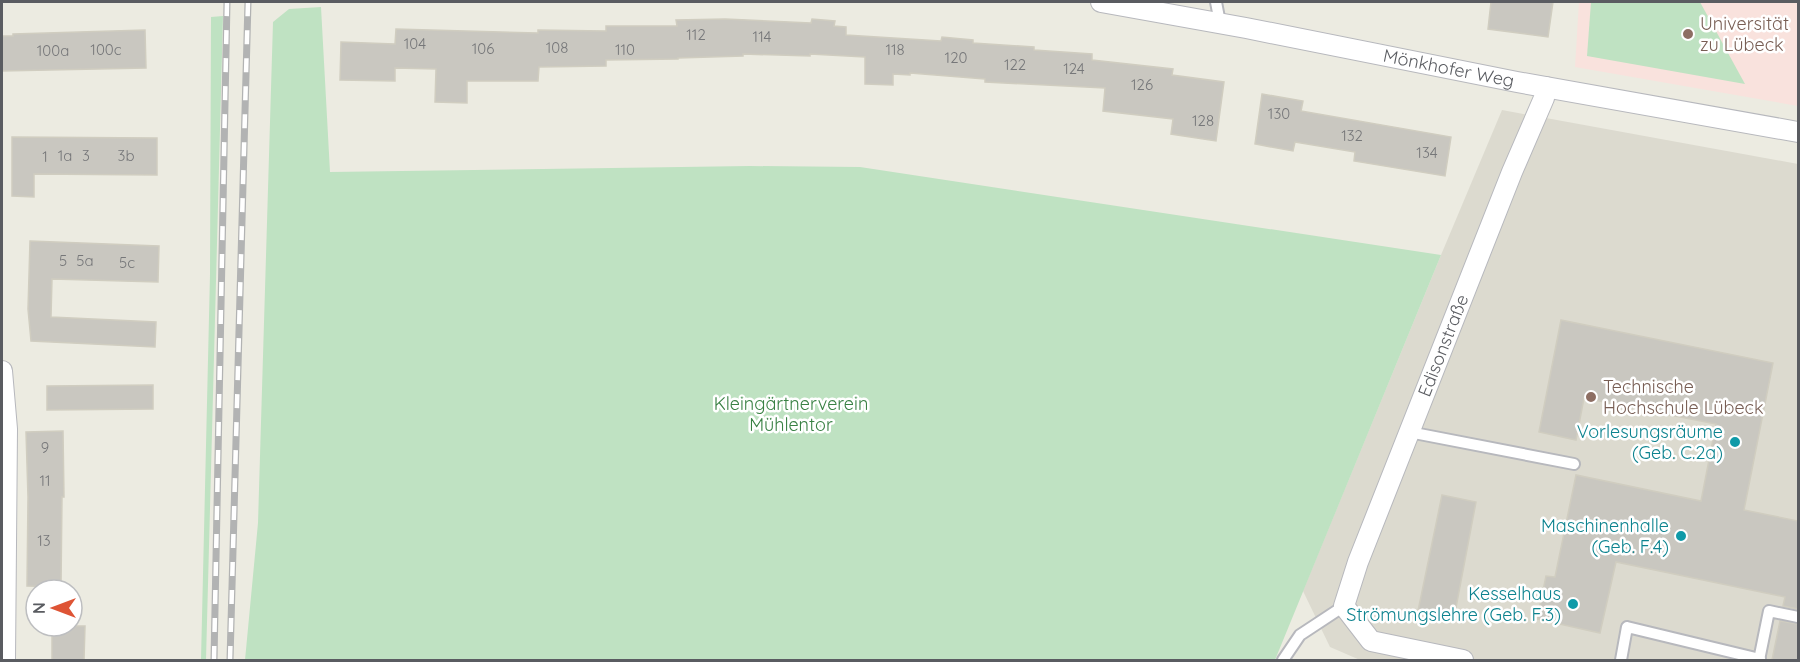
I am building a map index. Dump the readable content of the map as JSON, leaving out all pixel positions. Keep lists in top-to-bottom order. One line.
{"streets":{"street":["Mönkhofer Weg","Edisonstraße"]},"crossings":[["Mönkhofer Weg","Edisonstraße"]],"parks":["Kleingärtnerverein Mühlentor"],"places":["Universität zu Lübeck","Technische Hochschule Lübeck","Vorlesungsräume (Geb. C.2a)","Maschinenhalle (Geb. F.4)","Kesselhaus Strömungslehre (Geb. F.3)"],"house_numbers":["112","114","104","108","106","100c","110","118","100a","120","122","124","126","130","128","132","134","1a","3","3b","1","5","5a","5c","9","11","13"],"north":"left"}
